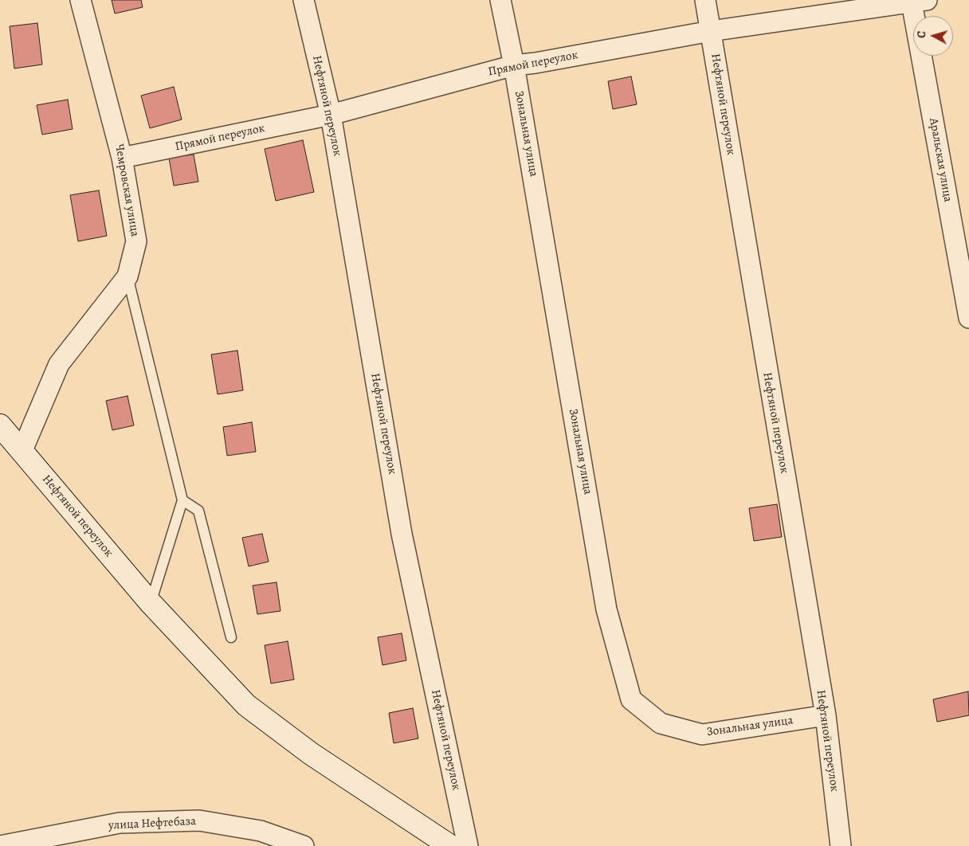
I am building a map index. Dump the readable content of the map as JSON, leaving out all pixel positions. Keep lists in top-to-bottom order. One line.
{"streets":{"main road":["Нефтяной переулок"],"street":["Прямой переулок","Зональная улица","Аральская улица","Чемровская улица","улица Нефтебаза"]},"crossings":[["Прямой переулок","Нефтяной переулок"],["Прямой переулок","Зональная улица"],["Прямой переулок","Аральская улица"],["Прямой переулок","Чемровская улица"],["Нефтяной переулок","Зональная улица"],["Нефтяной переулок","Чемровская улица"]],"north":"left"}
